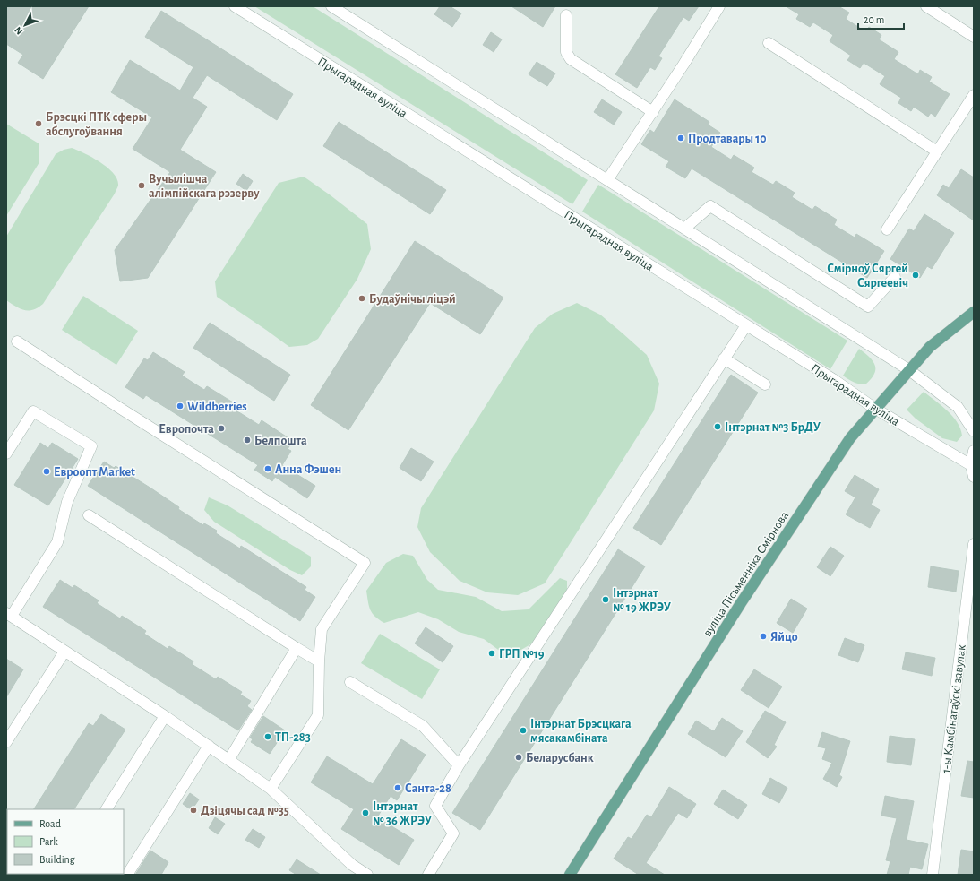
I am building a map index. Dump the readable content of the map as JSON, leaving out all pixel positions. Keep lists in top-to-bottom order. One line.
{"streets":{"main road":["вуліца Пісьменніка Смірнова"],"street":["Прыгарадная вуліца","1-ы Камбінатаўскі завулак"]},"crossings":[["Прыгарадная вуліца","вуліца Пісьменніка Смірнова"]],"places":["Брэсцкі ПТК сферы абслугоўвання","Продтавары 10","Вучылішча алімпійскага рэзерву","Смірноў Сяргей Сяргеевіч","Будаўнічы ліцэй","Wildberries","Інтэрнат №3 БрДУ","Европочта","Белпошта","Анна Фэшен","Евроопт Market","Інтэрнат № 19 ЖРЭУ","Яйцо","ГРП №19","Інтэрнат Брэсцкага мясакамбіната","ТП-283","Беларусбанк","Санта-28","Дзіцячы сад №35","Інтэрнат № 36 ЖРЭУ"],"legend":["Road","Park","Building"],"scale_bar":"20 m","north":"bottom left"}
